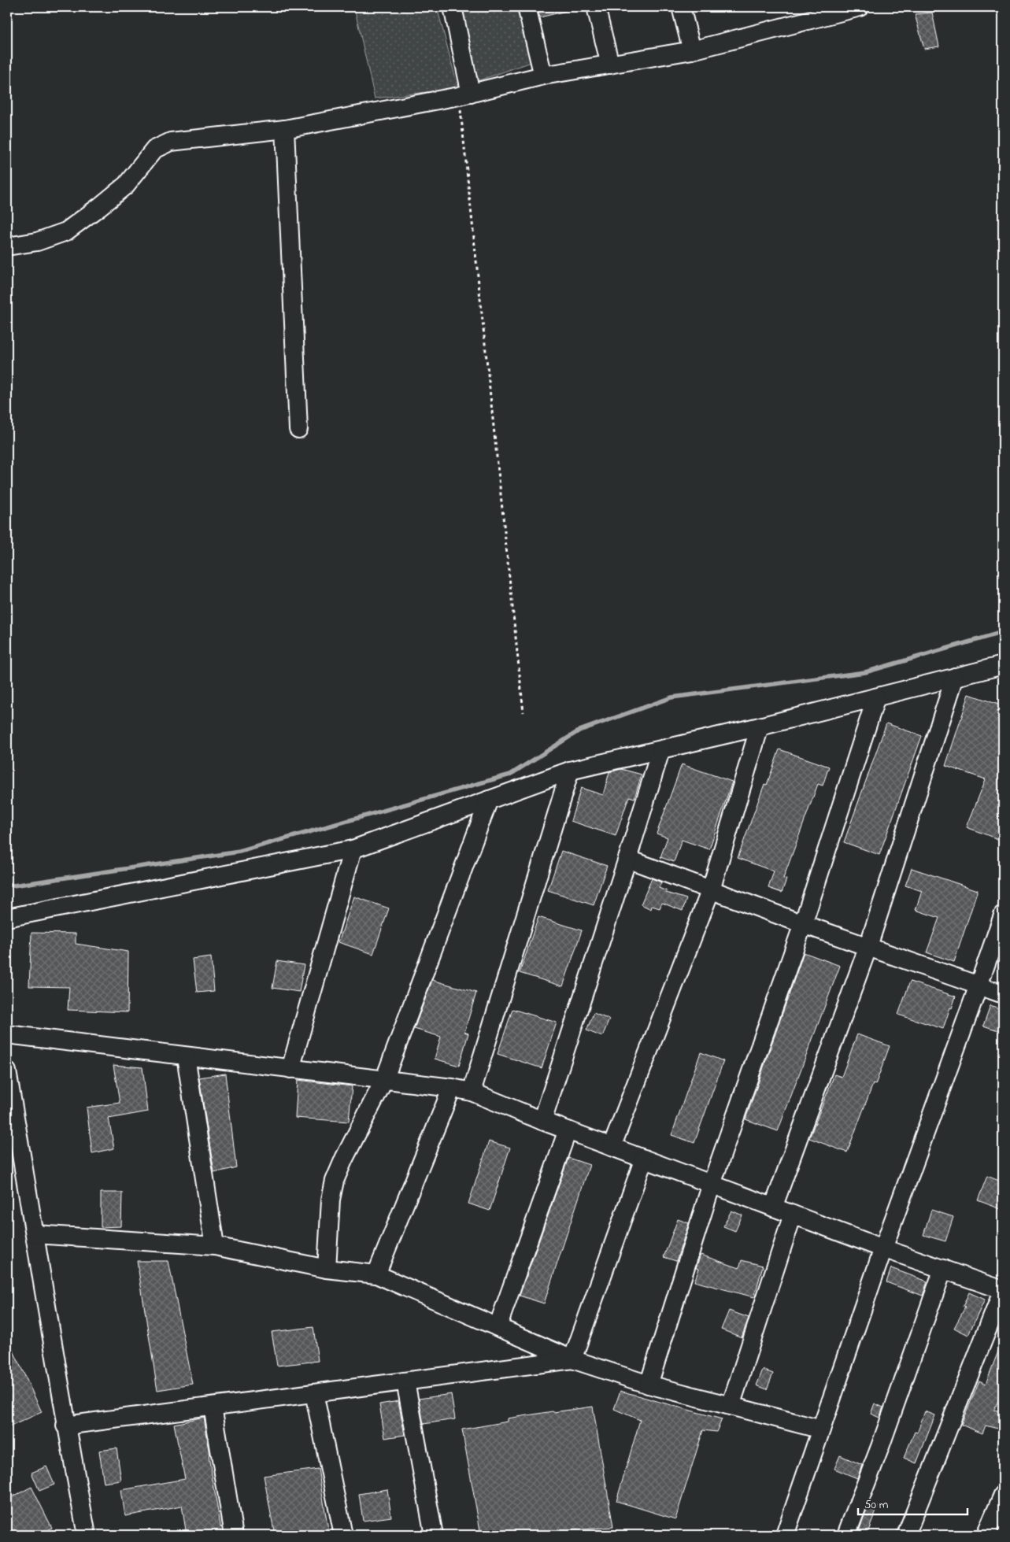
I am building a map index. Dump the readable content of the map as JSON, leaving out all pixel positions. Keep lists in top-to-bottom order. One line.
{"scale_bar":"50 m"}
